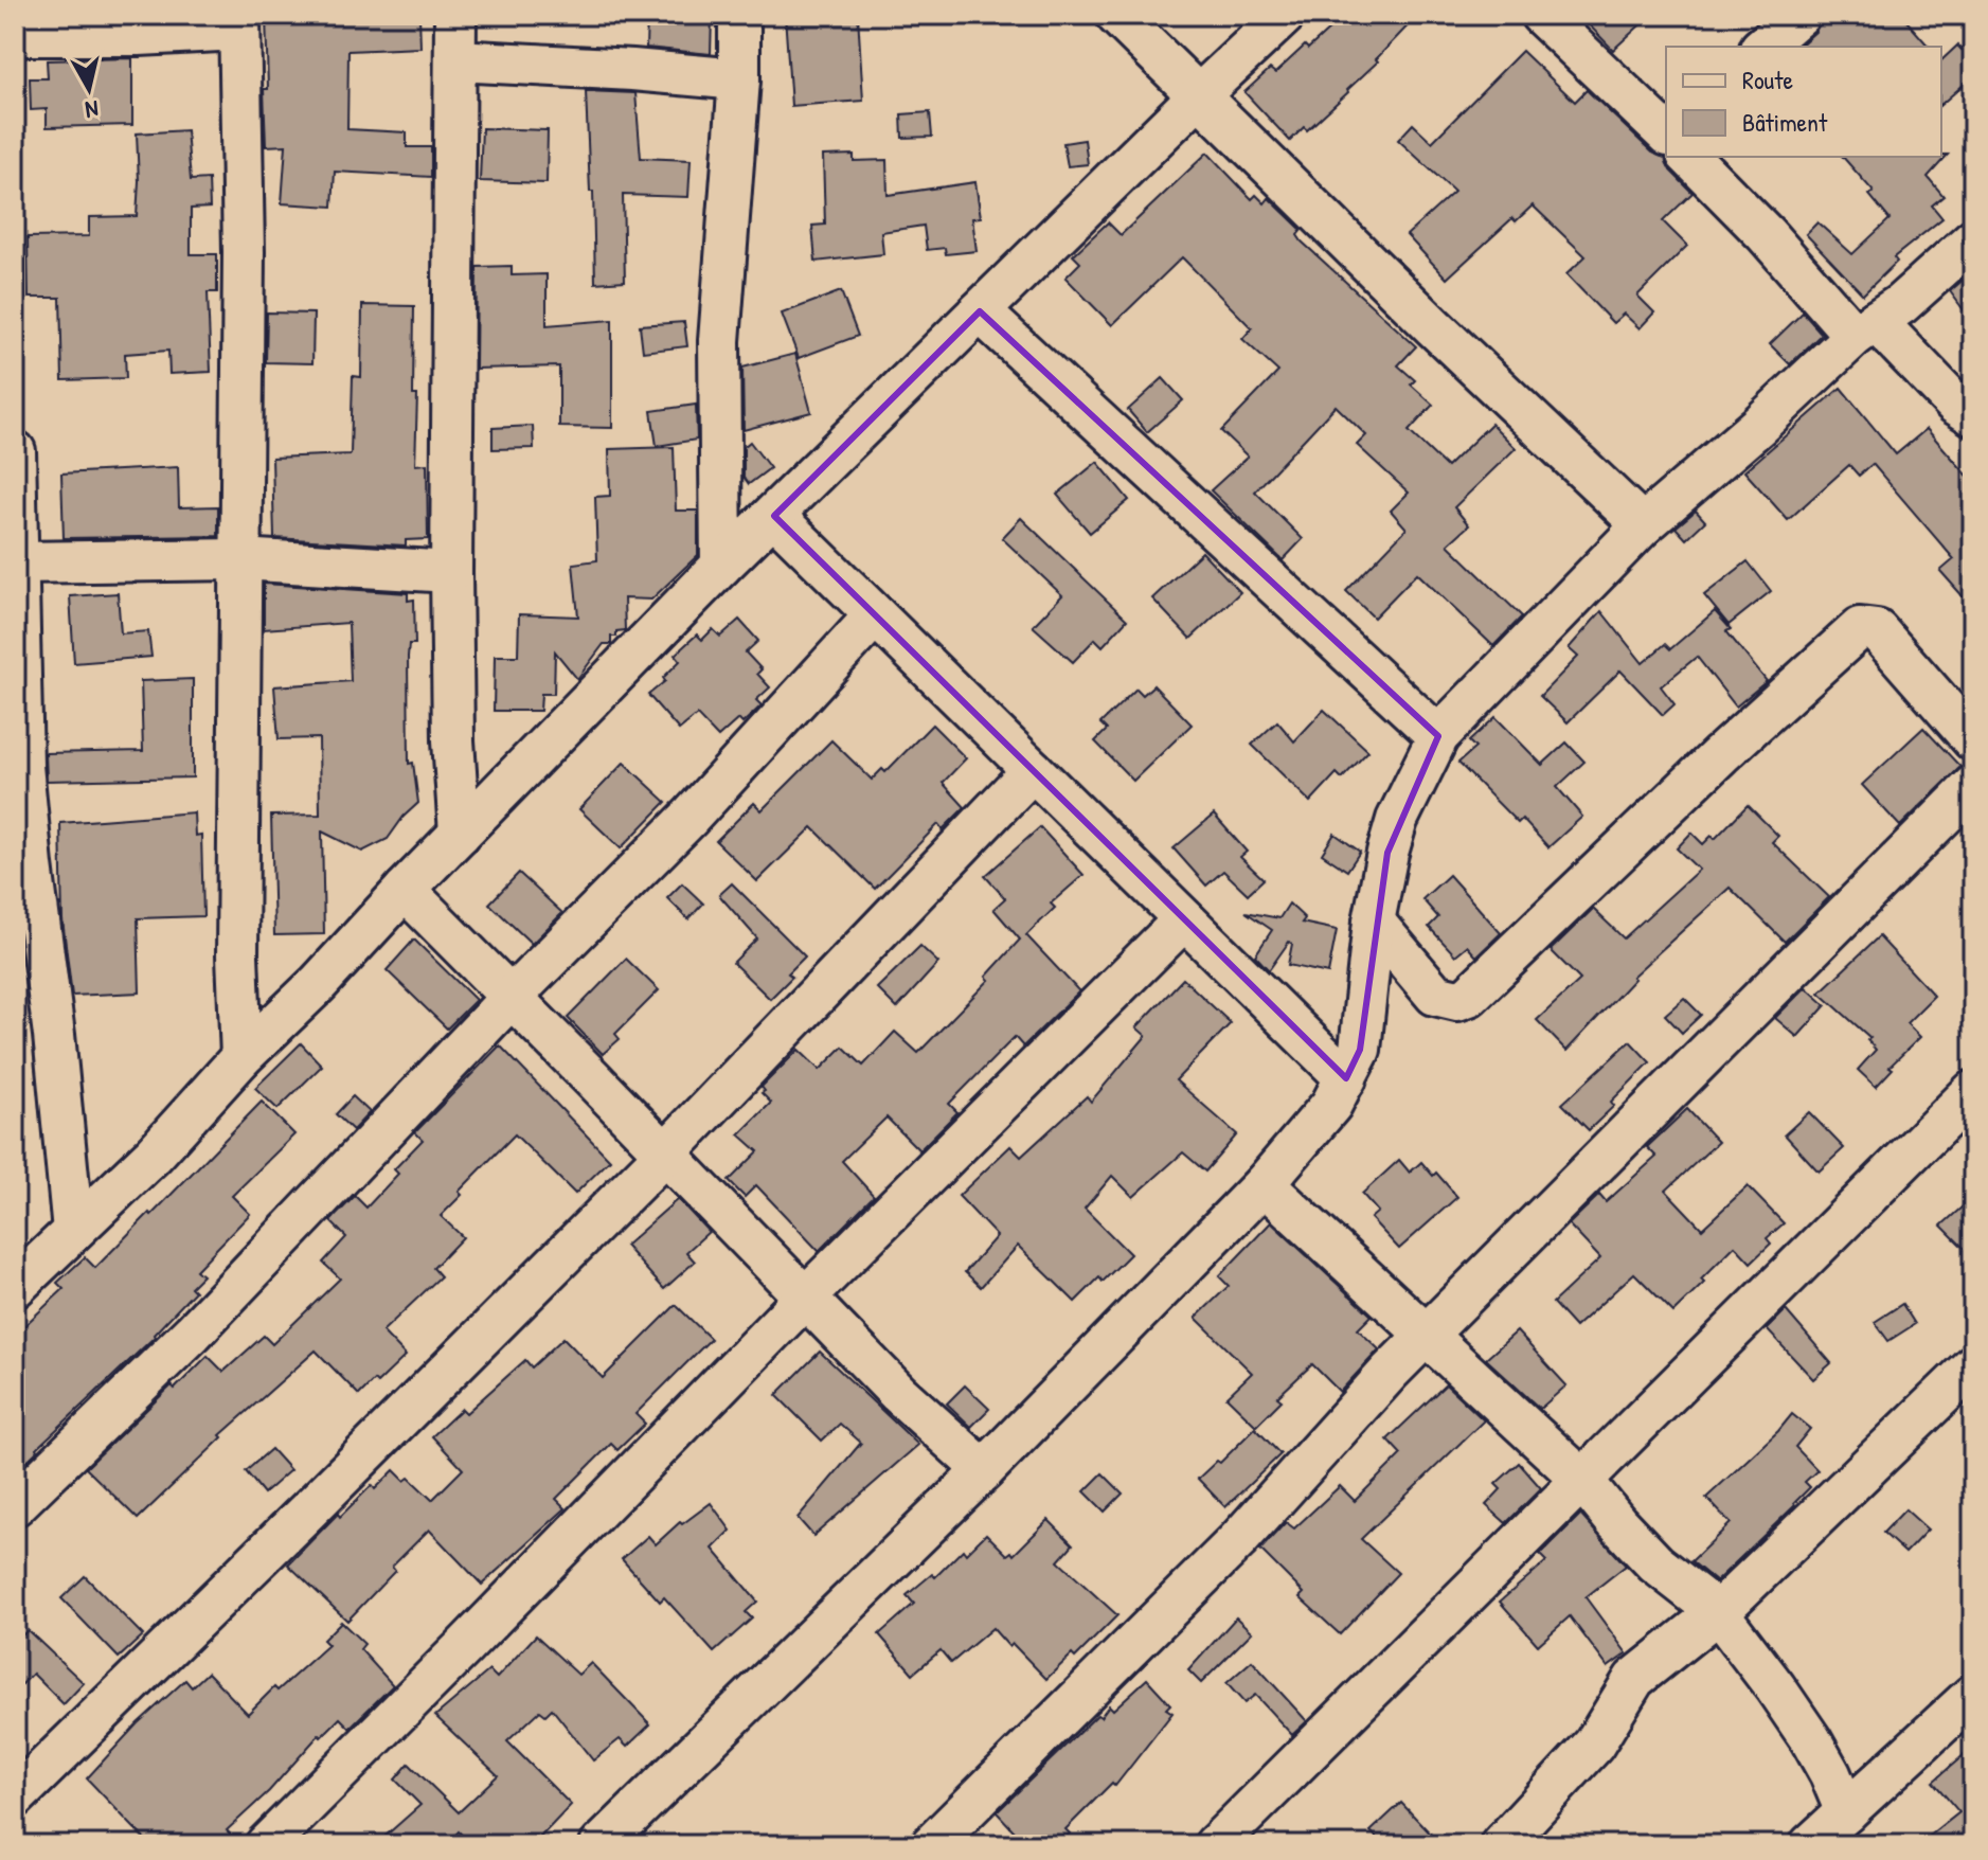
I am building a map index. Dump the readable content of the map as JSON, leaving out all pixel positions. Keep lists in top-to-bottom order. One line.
{"legend":["Route","Bâtiment"],"north":"bottom"}
